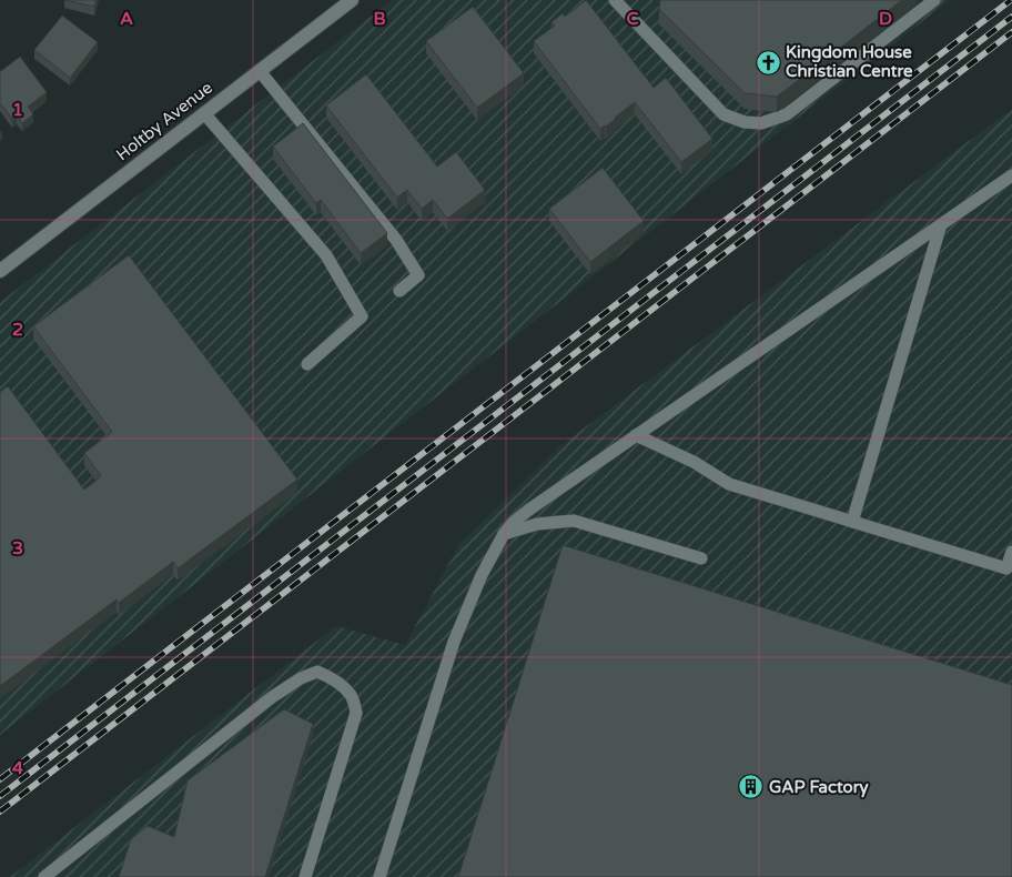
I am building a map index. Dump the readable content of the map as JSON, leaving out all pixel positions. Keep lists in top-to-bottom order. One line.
{"streets":{"street":["Holtby Avenue"]},"places":{"church":["Kingdom House Christian Centre"],"building":["GAP Factory"]},"grid":{"columns":["A","B","C","D"],"rows":["1","2","3","4"]}}
